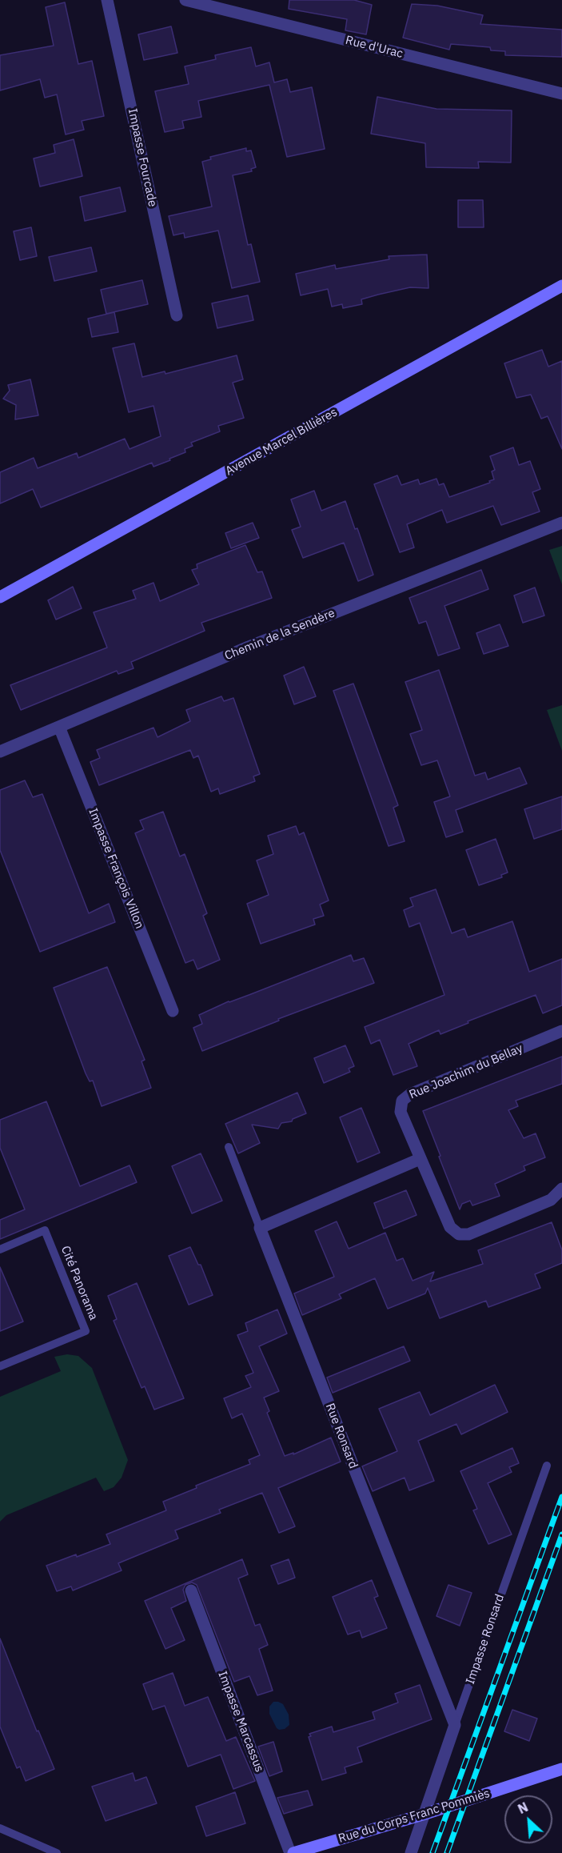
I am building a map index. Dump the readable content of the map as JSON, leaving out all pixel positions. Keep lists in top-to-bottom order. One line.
{"streets":{"street":["Rue d'Urac","Impasse Fourcade","Avenue Marcel Billières","Chemin de la Sendère","Impasse François Villon","Rue Joachim du Bellay","Rue Ronsard","Impasse Ronsard","Impasse Marcassus","Rue du Corps Franc Pommiès"],"lane":["Cité Panorama"]},"crossings":[["Chemin de la Sendère","Impasse François Villon"],["Rue Ronsard","Impasse Ronsard"],["Impasse Ronsard","Rue du Corps Franc Pommiès"],["Impasse Marcassus","Rue du Corps Franc Pommiès"]],"north":"top left"}
